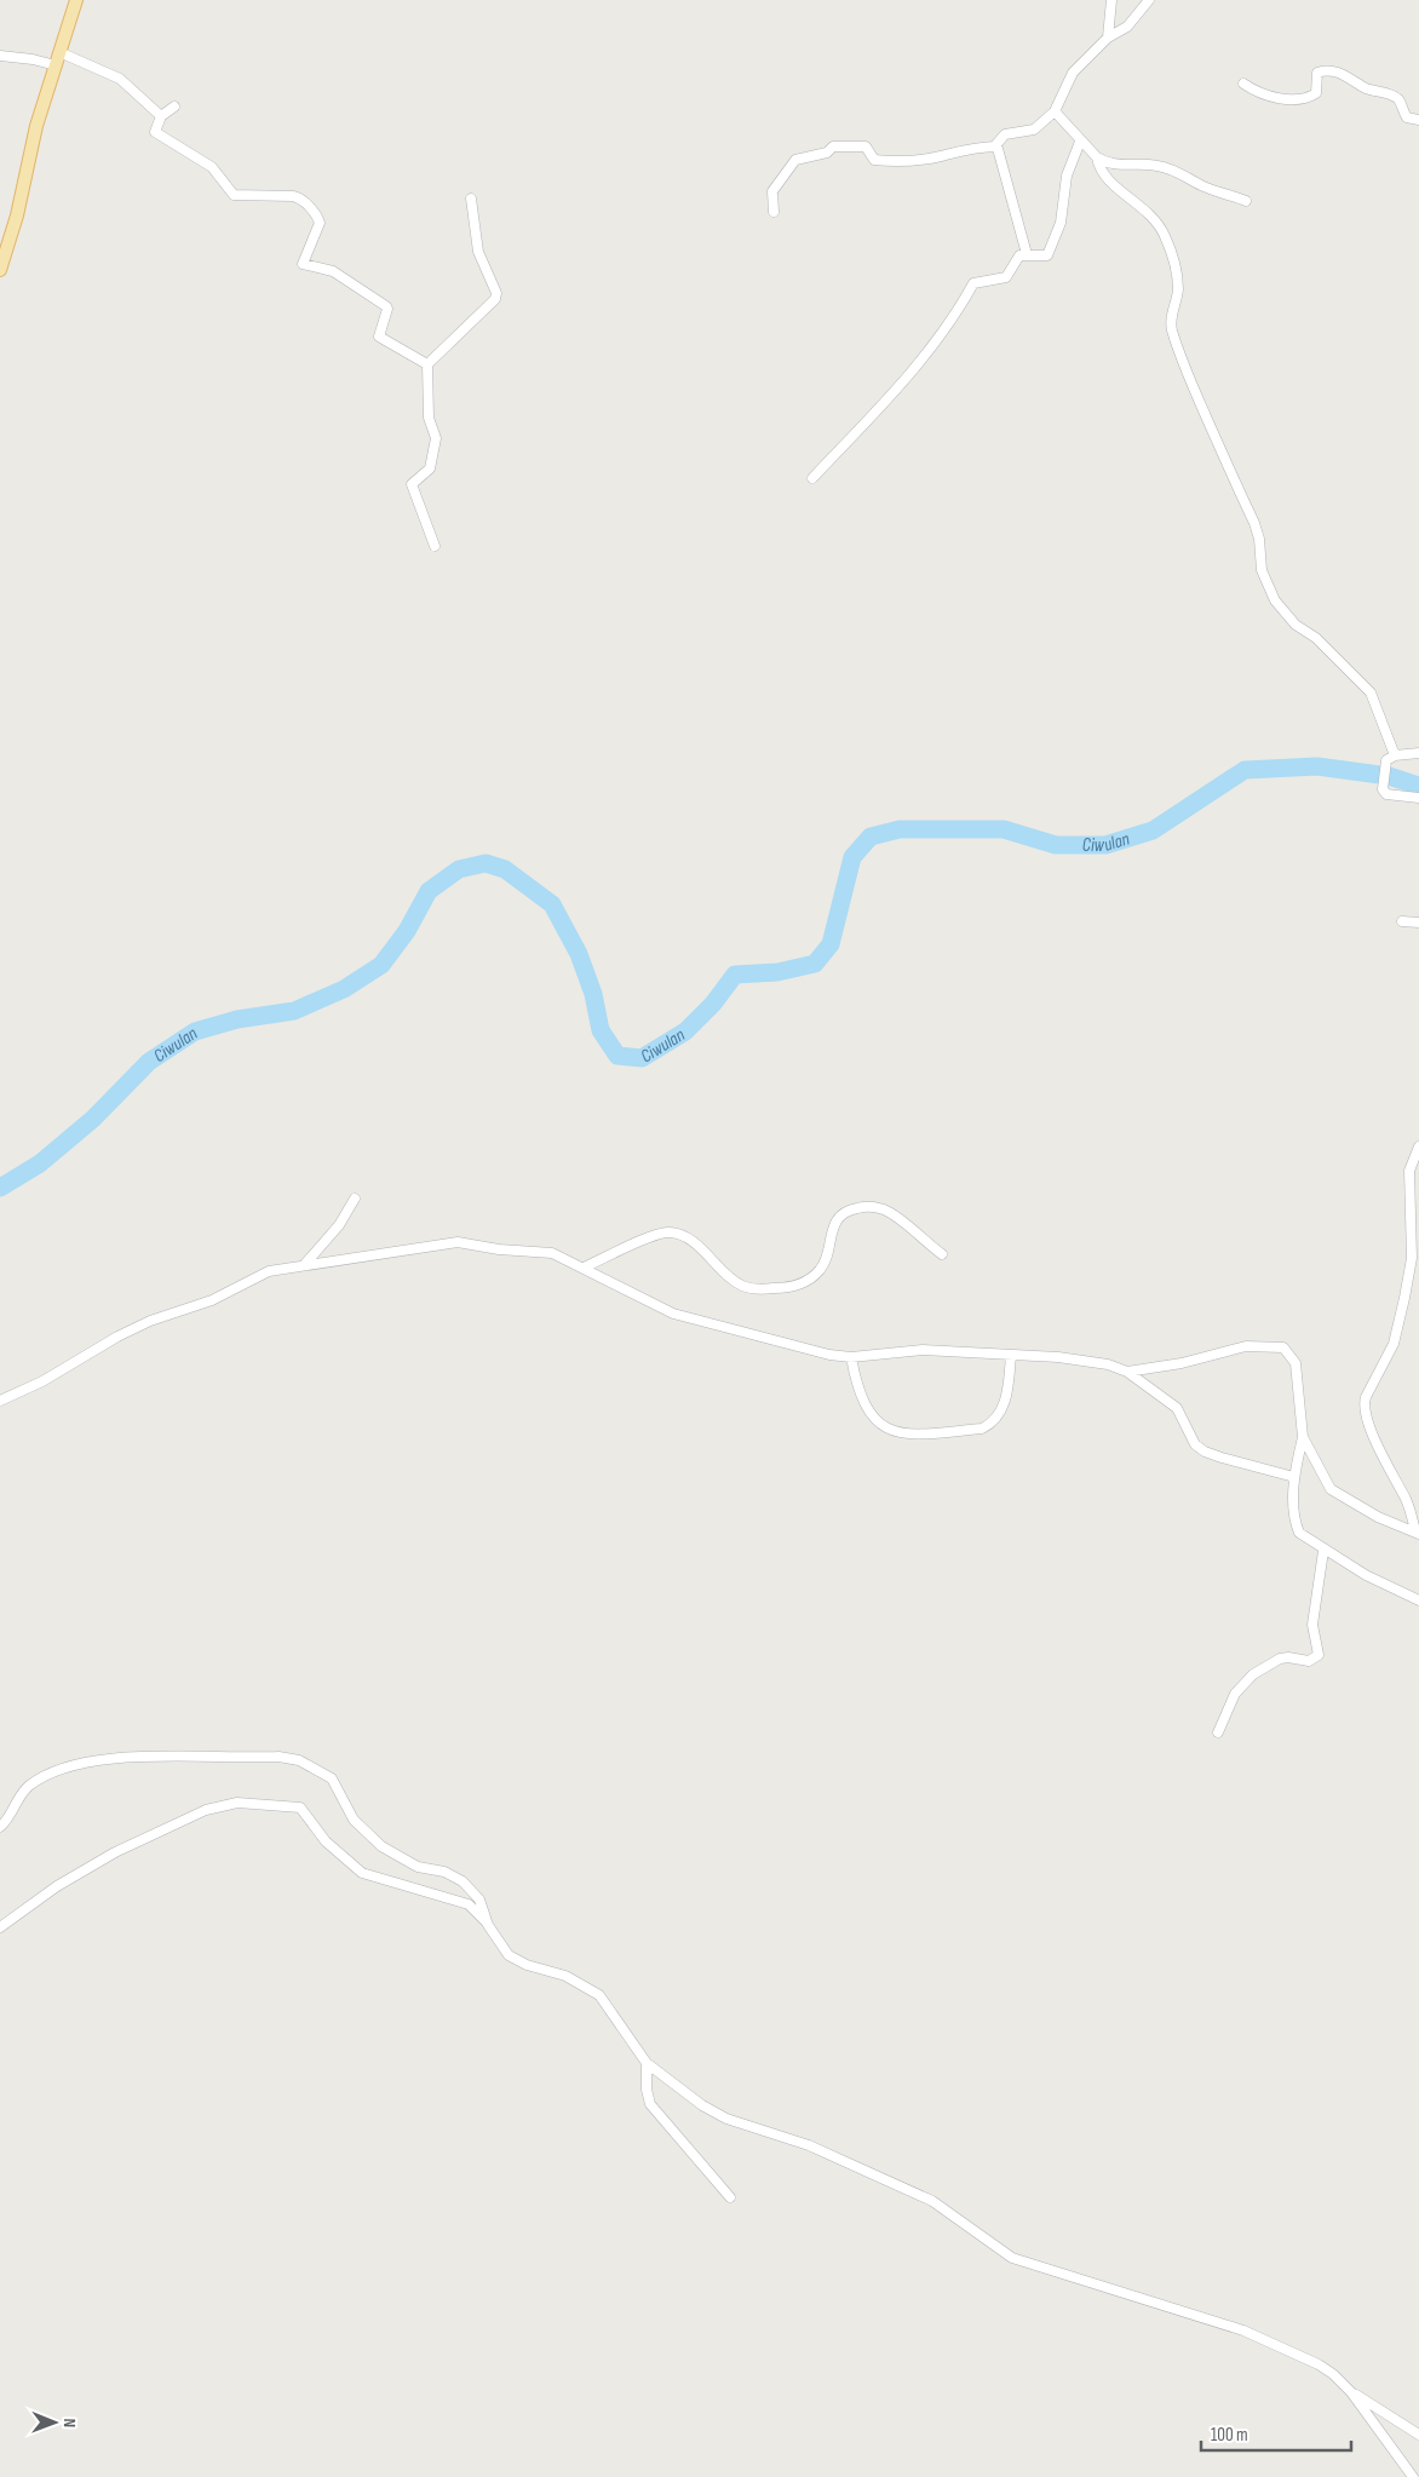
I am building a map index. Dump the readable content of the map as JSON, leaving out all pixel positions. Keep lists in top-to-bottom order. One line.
{"water":["Ciwulan"],"scale_bar":"100 m","north":"right"}
